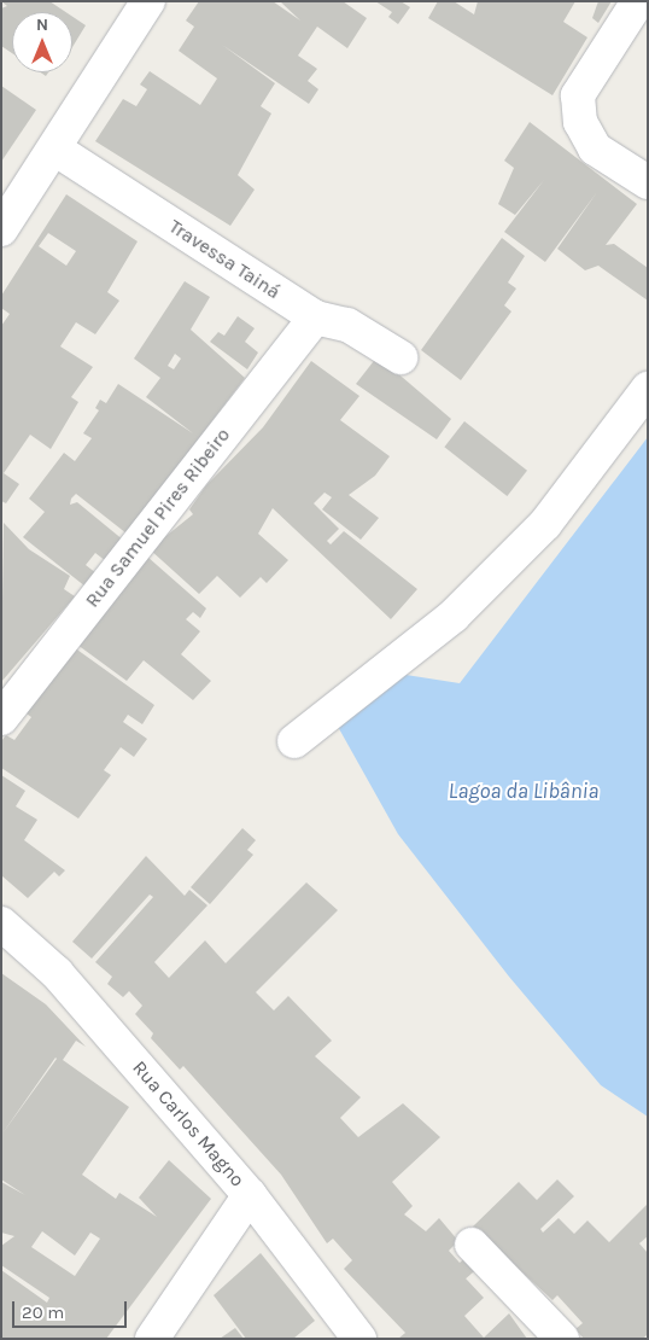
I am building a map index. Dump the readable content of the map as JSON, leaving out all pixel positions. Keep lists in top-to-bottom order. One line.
{"streets":{"street":["Travessa Tainá","Rua Samuel Pires Ribeiro","Rua Carlos Magno"]},"crossings":[["Travessa Tainá","Rua Samuel Pires Ribeiro"]],"water":["Lagoa da Libânia"],"scale_bar":"20 m","north":"top"}
